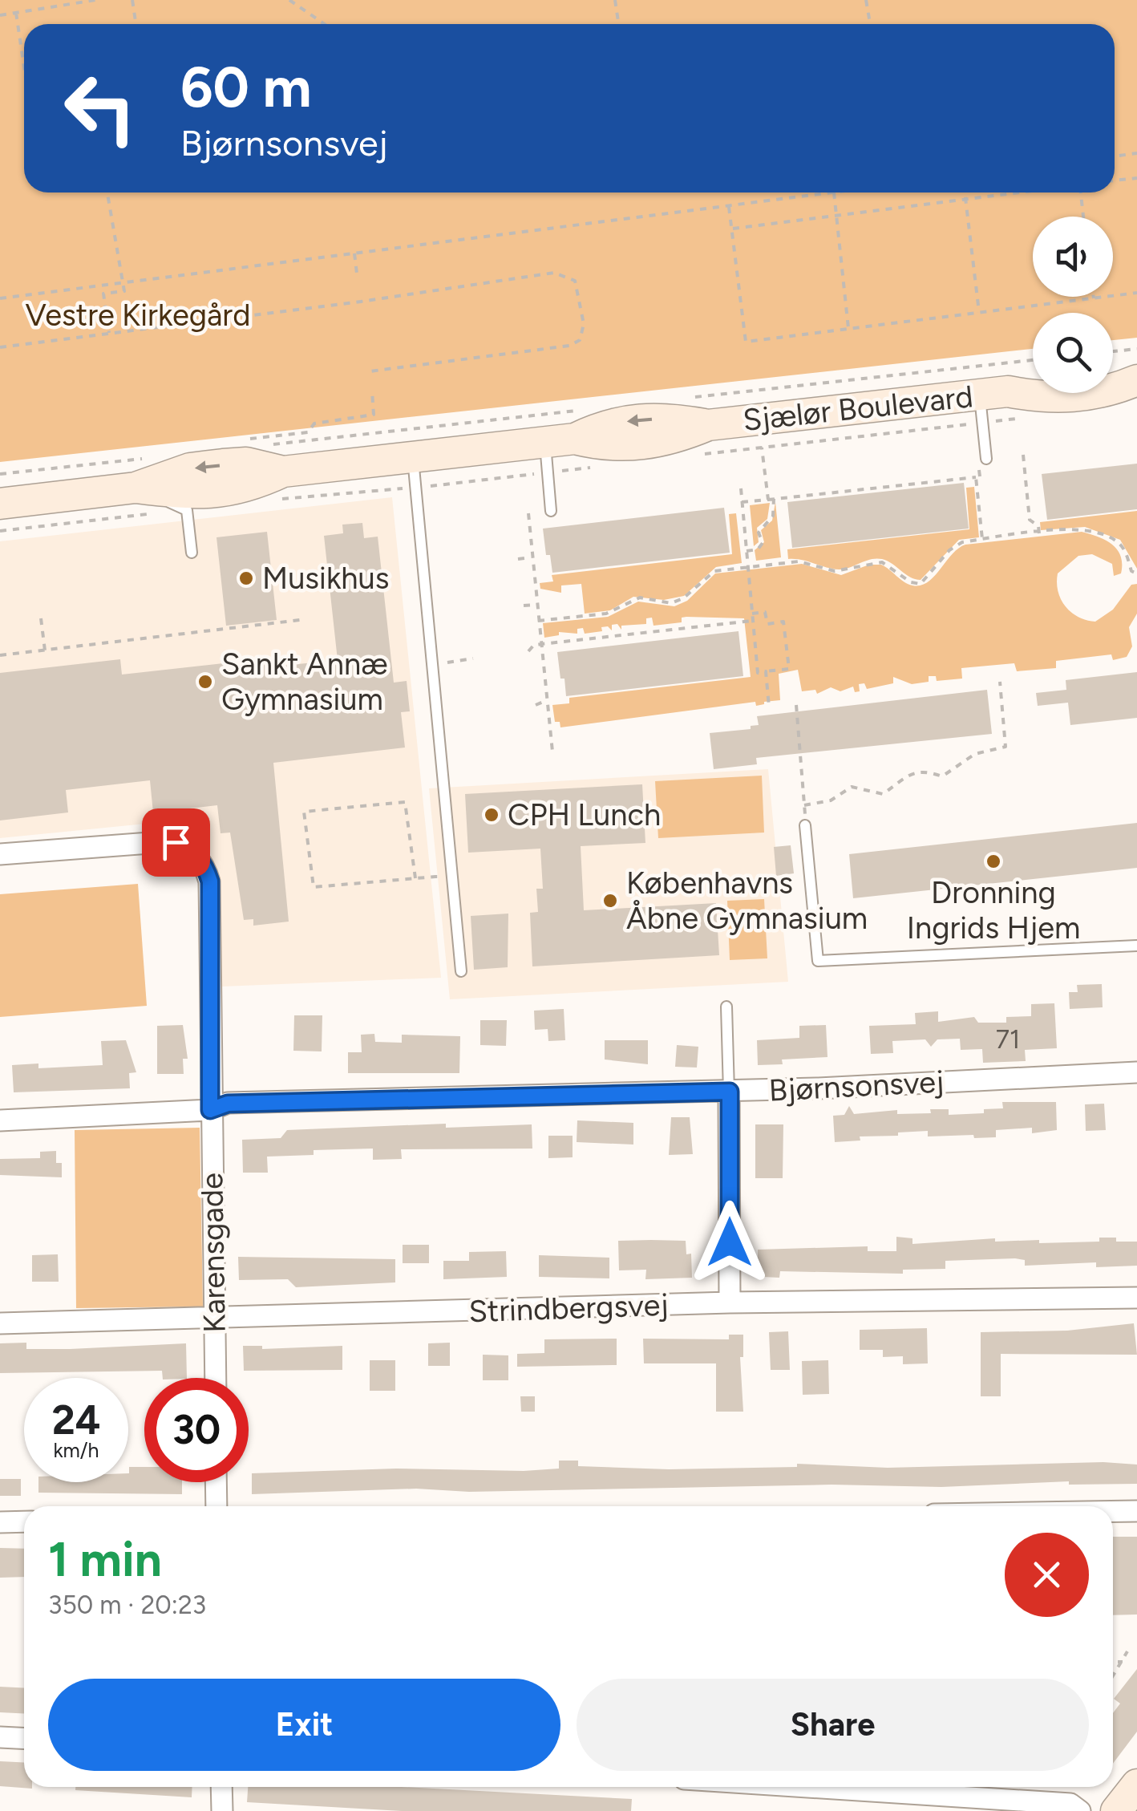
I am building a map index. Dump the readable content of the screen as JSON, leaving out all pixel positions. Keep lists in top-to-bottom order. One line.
{"streets":{"street":["Sjælør Boulevard","Bjørnsonsvej","Karensgade","Strindbergsvej"]},"crossings":[["Bjørnsonsvej","Karensgade"],["Karensgade","Strindbergsvej"]],"parks":["Vestre Kirkegård"],"places":["Musikhus","Sankt Annæ Gymnasium","CPH Lunch","Dronning Ingrids Hjem","Københavns Åbne Gymnasium"],"house_numbers":["71"],"page":{"turn":["60 m","Bjørnsonsvej"],"speed":"24 km/h","limit":"30","heading":["1 min","350 m · 20:23"],"buttons":["Exit","Share"]}}
